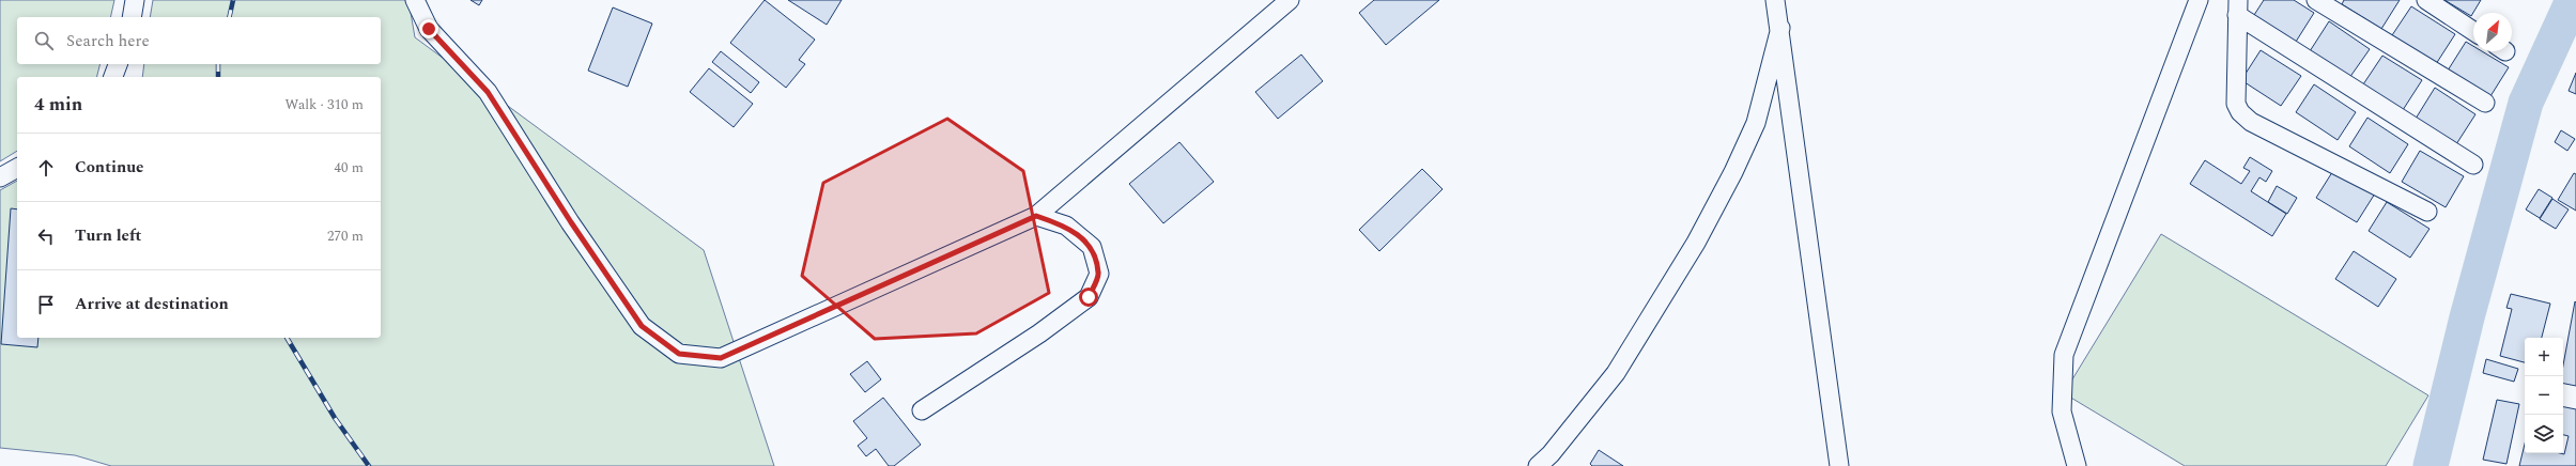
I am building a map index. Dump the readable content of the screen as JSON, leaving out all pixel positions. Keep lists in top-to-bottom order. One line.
{"north":"top right","page":{"search":"Search here","heading":["4 min","Walk · 310 m"],"list":[["Continue","40 m"],["Turn left","270 m"],"Arrive at destination"],"map_buttons":["+","−"]}}
